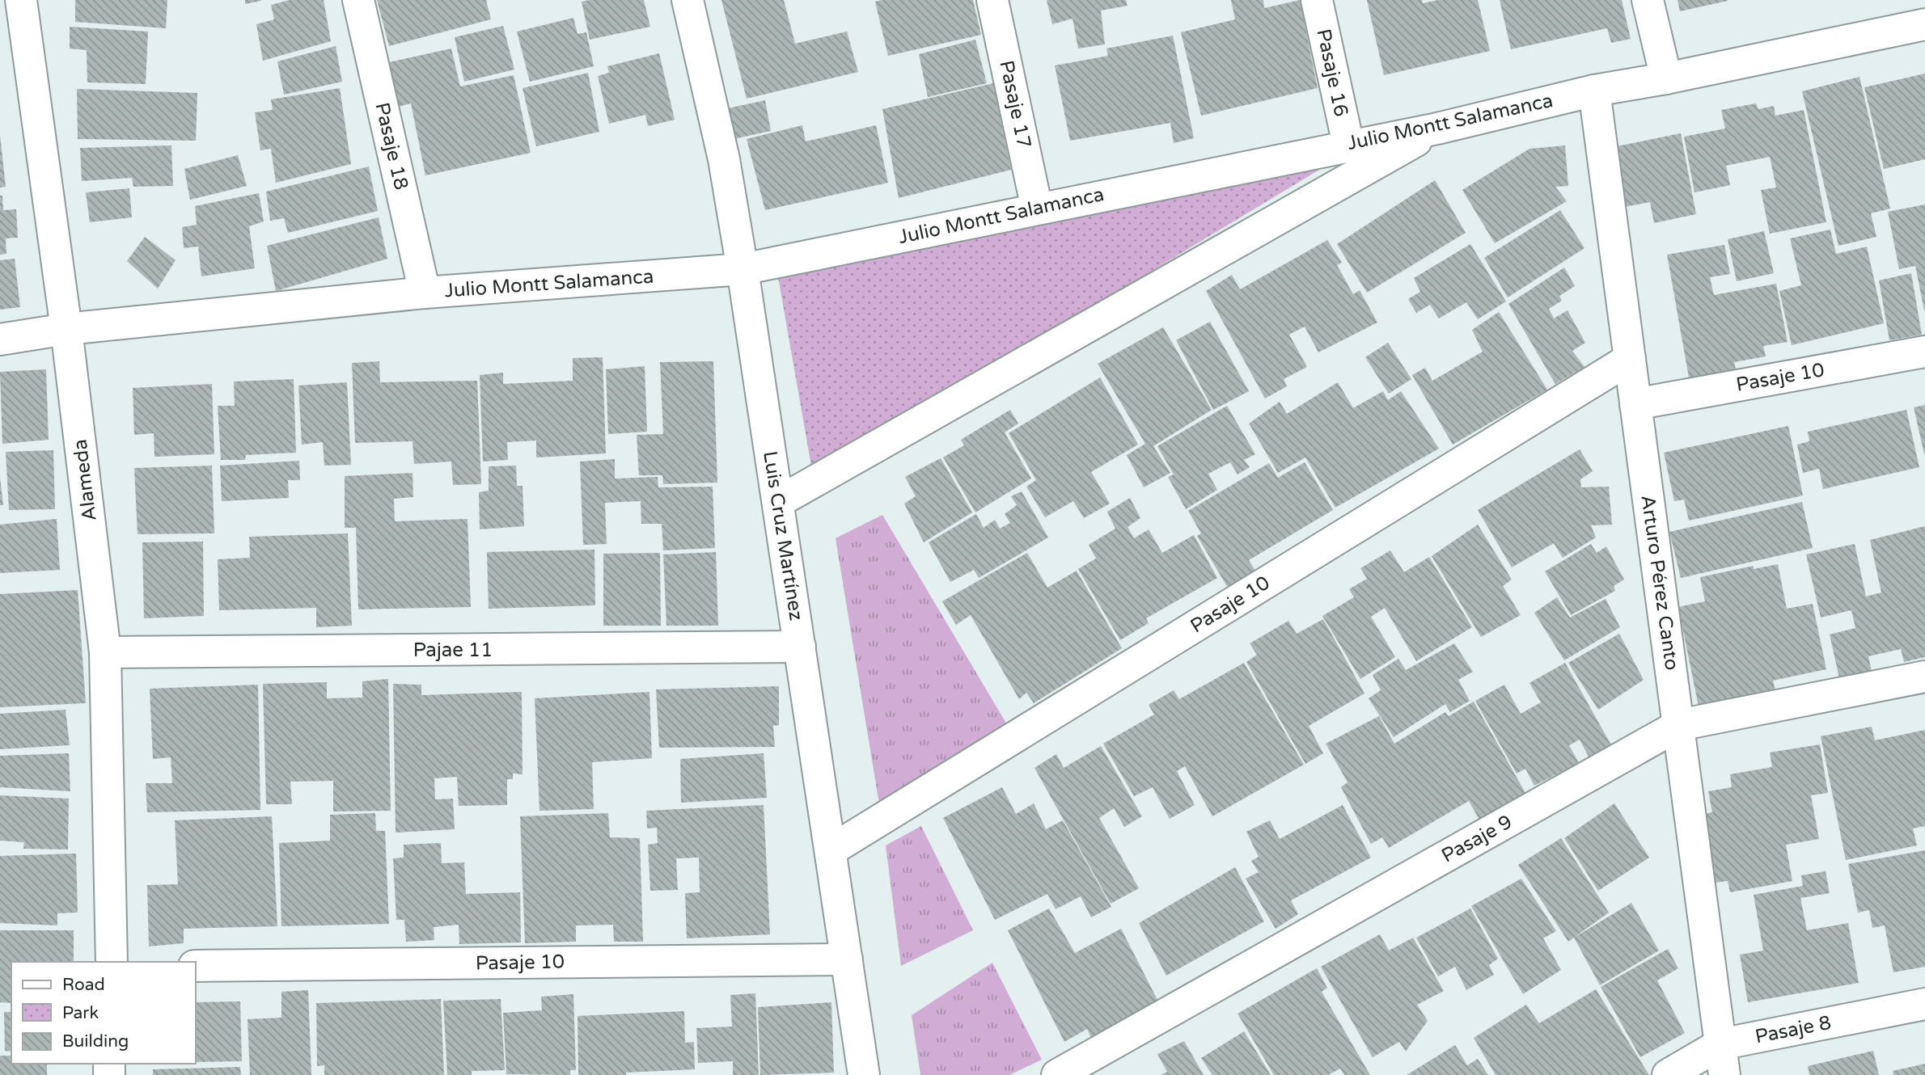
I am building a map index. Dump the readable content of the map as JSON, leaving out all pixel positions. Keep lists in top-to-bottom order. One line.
{"streets":{"street":["Pasaje 16","Pasaje 17","Julio Montt Salamanca","Pasaje 18","Pasaje 10","Alameda","Luis Cruz Martínez","Arturo Pérez Canto","Pajae 11","Pasaje 9","Pasaje 8"]},"crossings":[["Pasaje 16","Julio Montt Salamanca"],["Pasaje 17","Julio Montt Salamanca"],["Julio Montt Salamanca","Pasaje 18"],["Julio Montt Salamanca","Alameda"],["Julio Montt Salamanca","Luis Cruz Martínez"],["Julio Montt Salamanca","Arturo Pérez Canto"],["Pasaje 10","Luis Cruz Martínez"],["Pasaje 10","Arturo Pérez Canto"],["Alameda","Pajae 11"],["Luis Cruz Martínez","Pajae 11"],["Arturo Pérez Canto","Pasaje 9"],["Arturo Pérez Canto","Pasaje 8"]],"legend":["Road","Park","Building"]}
